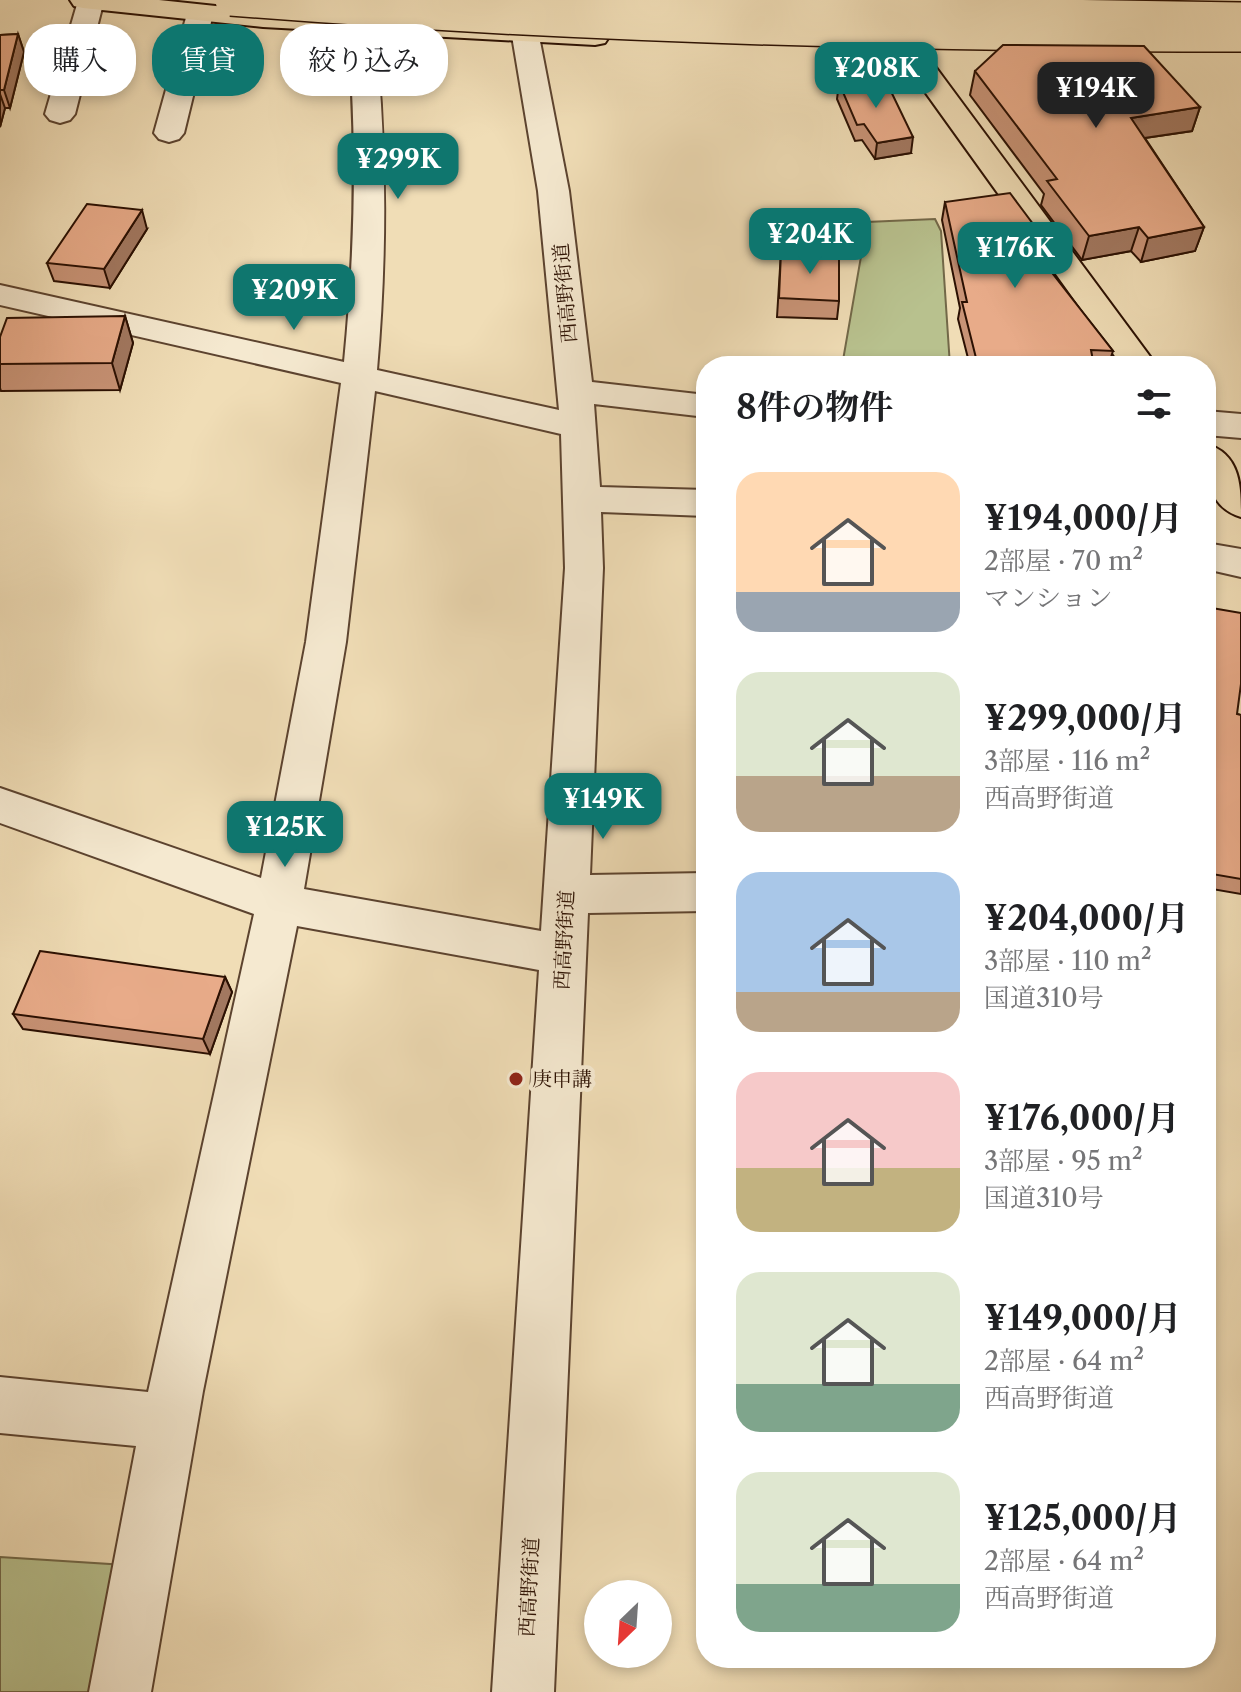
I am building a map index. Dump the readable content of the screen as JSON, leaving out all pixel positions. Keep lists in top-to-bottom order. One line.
{"streets":{"street":["西高野街道"]},"places":["庚申講"],"north":"bottom left","page":{"chip":["購入","賃貸","絞り込み"],"price":["¥208K","¥194K","¥299K","¥204K","¥176K","¥209K","¥149K","¥125K"],"heading":"8件の物件","list":[{"name":"¥194,000/月","note":"2部屋 · 70 m² · マンション"},{"name":"¥299,000/月","note":"3部屋 · 116 m² · 西高野街道"},{"name":"¥204,000/月","note":"3部屋 · 110 m² · 国道310号"},{"name":"¥176,000/月","note":"3部屋 · 95 m² · 国道310号"},{"name":"¥149,000/月","note":"2部屋 · 64 m² · 西高野街道"},{"name":"¥125,000/月","note":"2部屋 · 64 m² · 西高野街道"}]}}
